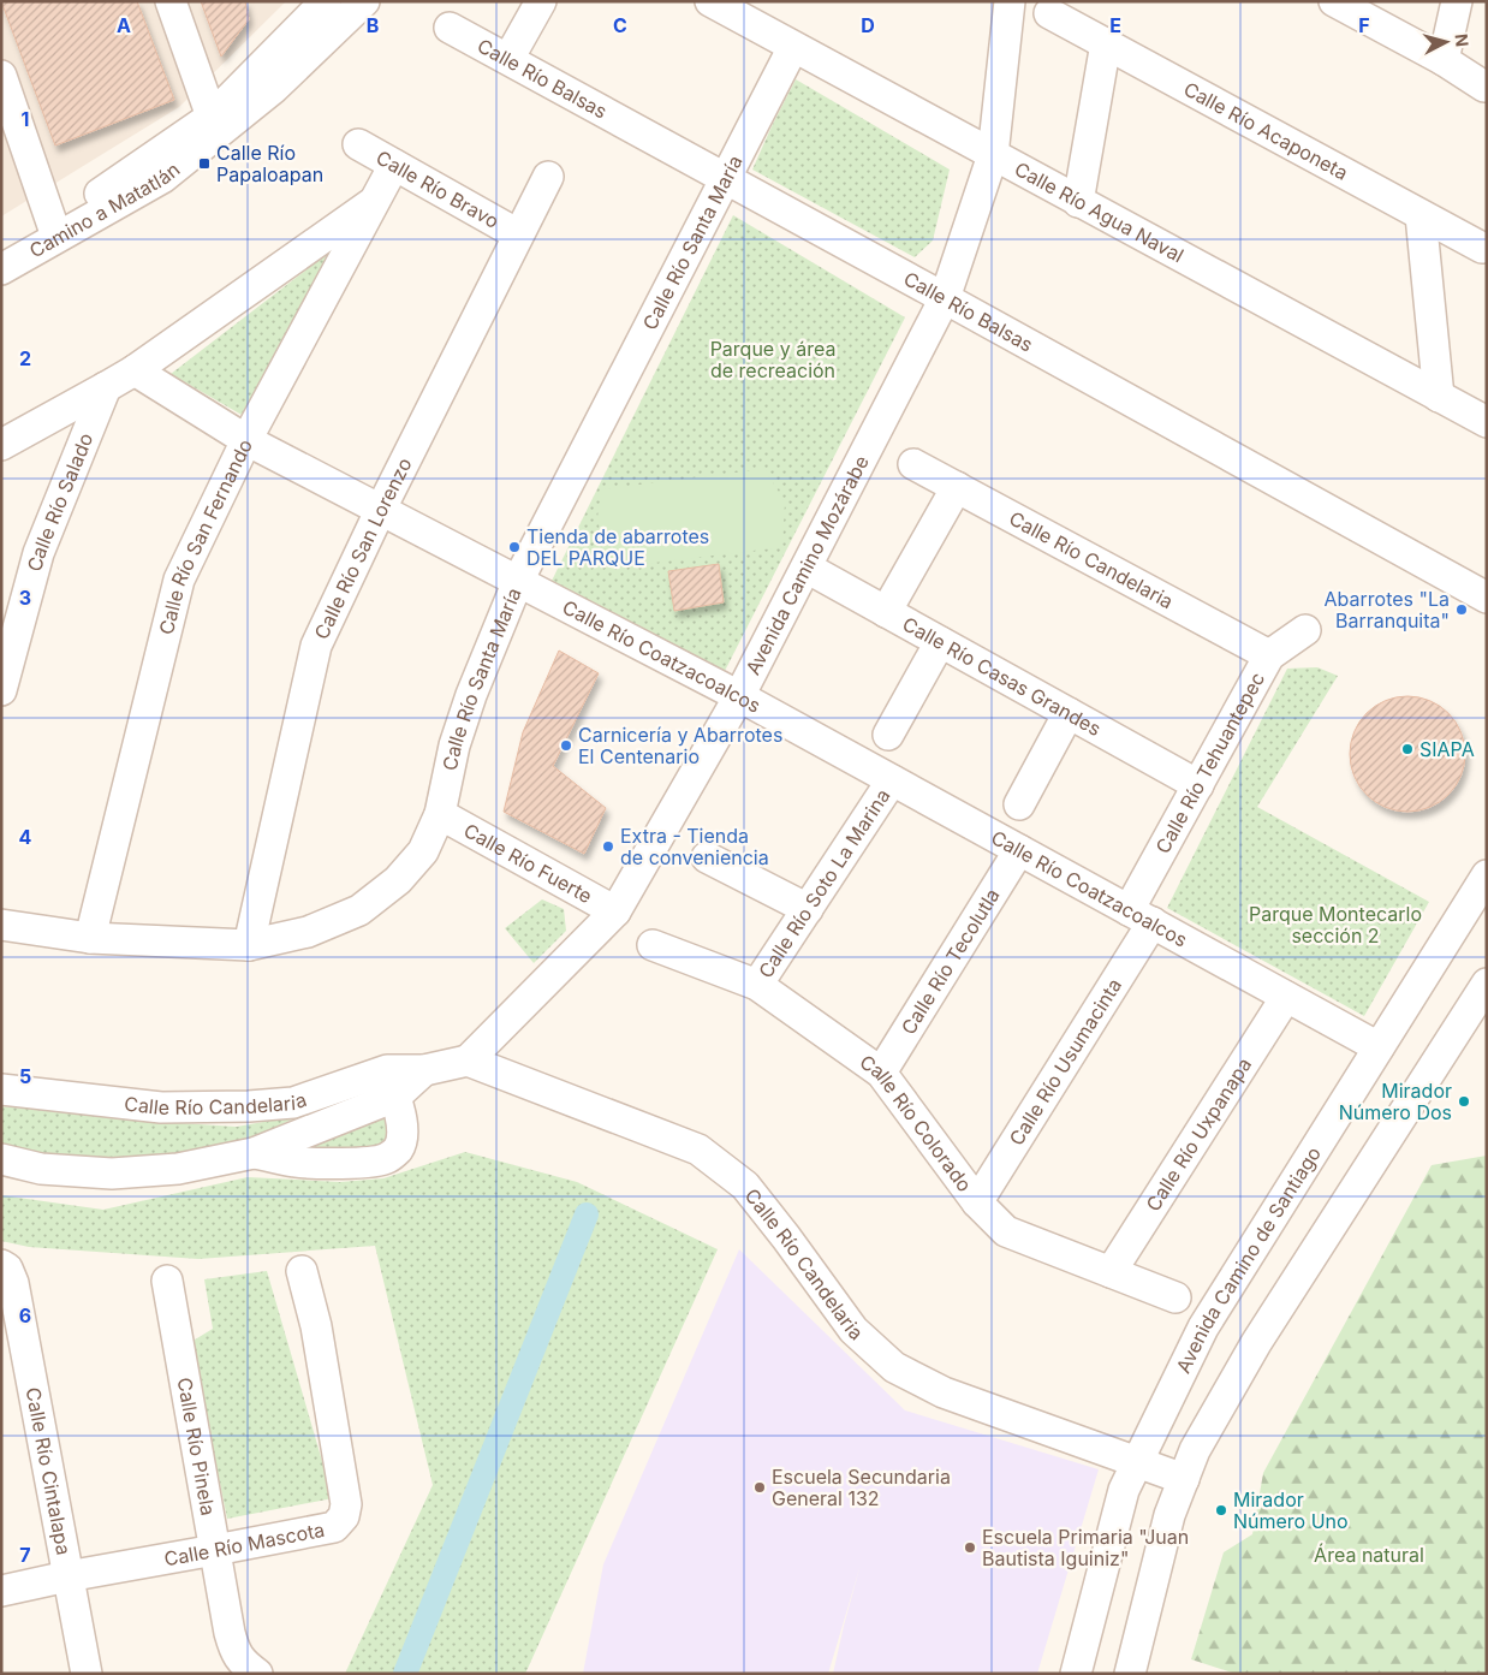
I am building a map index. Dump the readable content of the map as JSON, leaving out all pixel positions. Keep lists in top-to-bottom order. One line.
{"streets":{"street":["Calle Río Balsas","Calle Río Acaponeta","Calle Río Bravo","Camino a Matatlán","Calle Río Agua Naval","Calle Río Santa María","Calle Río Salado","Calle Río San Fernando","Calle Río San Lorenzo","Calle Río Candelaria","Avenida Camino Mozárabe","Calle Río Coatzacoalcos","Calle Río Casas Grandes","Calle Río Tehuantepec","Calle Río Fuerte","Calle Río Soto La Marina","Calle Río Tecolutla","Calle Río Usumacinta","Calle Río Colorado","Calle Río Uxpanapa","Avenida Camino de Santiago","Calle Río Pinela","Calle Río Cintalapa","Calle Río Mascota"]},"crossings":[["Calle Río Balsas","Calle Río Santa María"],["Calle Río Balsas","Avenida Camino Mozárabe"],["Calle Río Bravo","Calle Río San Fernando"],["Calle Río Bravo","Calle Río San Lorenzo"],["Calle Río Agua Naval","Calle Río Santa María"],["Calle Río Agua Naval","Avenida Camino Mozárabe"],["Calle Río Santa María","Calle Río San Fernando"],["Calle Río Santa María","Calle Río San Lorenzo"],["Calle Río Santa María","Calle Río Coatzacoalcos"],["Calle Río Santa María","Calle Río Fuerte"],["Calle Río San Fernando","Calle Río Coatzacoalcos"],["Calle Río San Lorenzo","Calle Río Coatzacoalcos"],["Calle Río Candelaria","Avenida Camino Mozárabe"],["Calle Río Candelaria","Calle Río Tehuantepec"],["Calle Río Candelaria","Avenida Camino de Santiago"],["Avenida Camino Mozárabe","Calle Río Coatzacoalcos"],["Avenida Camino Mozárabe","Calle Río Casas Grandes"],["Avenida Camino Mozárabe","Calle Río Fuerte"],["Calle Río Coatzacoalcos","Calle Río Tehuantepec"],["Calle Río Coatzacoalcos","Calle Río Soto La Marina"],["Calle Río Coatzacoalcos","Calle Río Tecolutla"],["Calle Río Coatzacoalcos","Calle Río Usumacinta"],["Calle Río Coatzacoalcos","Calle Río Uxpanapa"],["Calle Río Coatzacoalcos","Avenida Camino de Santiago"],["Calle Río Casas Grandes","Calle Río Tehuantepec"],["Calle Río Tehuantepec","Calle Río Usumacinta"],["Calle Río Soto La Marina","Calle Río Colorado"],["Calle Río Tecolutla","Calle Río Colorado"],["Calle Río Usumacinta","Calle Río Colorado"],["Calle Río Colorado","Calle Río Uxpanapa"],["Calle Río Pinela","Calle Río Mascota"],["Calle Río Cintalapa","Calle Río Mascota"]],"parks":["Parque y área de recreación","Parque Montecarlo sección 2","Área natural"],"places":{"transit":["Calle Río Papaloapan"],"other":["Tienda de abarrotes DEL PARQUE","Abarrotes \"La Barranquita\"","Carnicería y Abarrotes El Centenario","SIAPA","Extra - Tienda de conveniencia","Mirador Número Dos","Escuela Secundaria General 132","Mirador Número Uno","Escuela Primaria \"Juan Bautista Iguiniz\""]},"north":"right","grid":{"columns":["A","B","C","D","E","F"],"rows":["1","2","3","4","5","6","7"]}}
